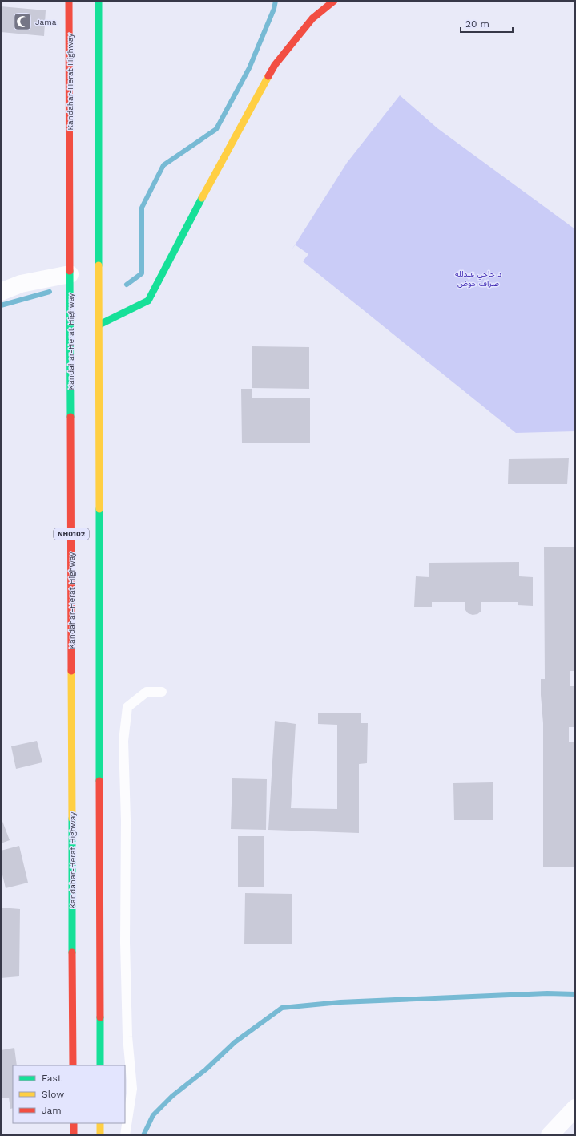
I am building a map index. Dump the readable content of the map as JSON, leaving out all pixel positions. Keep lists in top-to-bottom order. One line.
{"streets":{"main road":["Kandahar-Herat Highway","NH0102"]},"parks":["د حاجي عبدلله صراف حوض"],"places":{"mosque":["Jama"]},"legend":["Fast","Slow","Jam"],"scale_bar":"20 m"}
